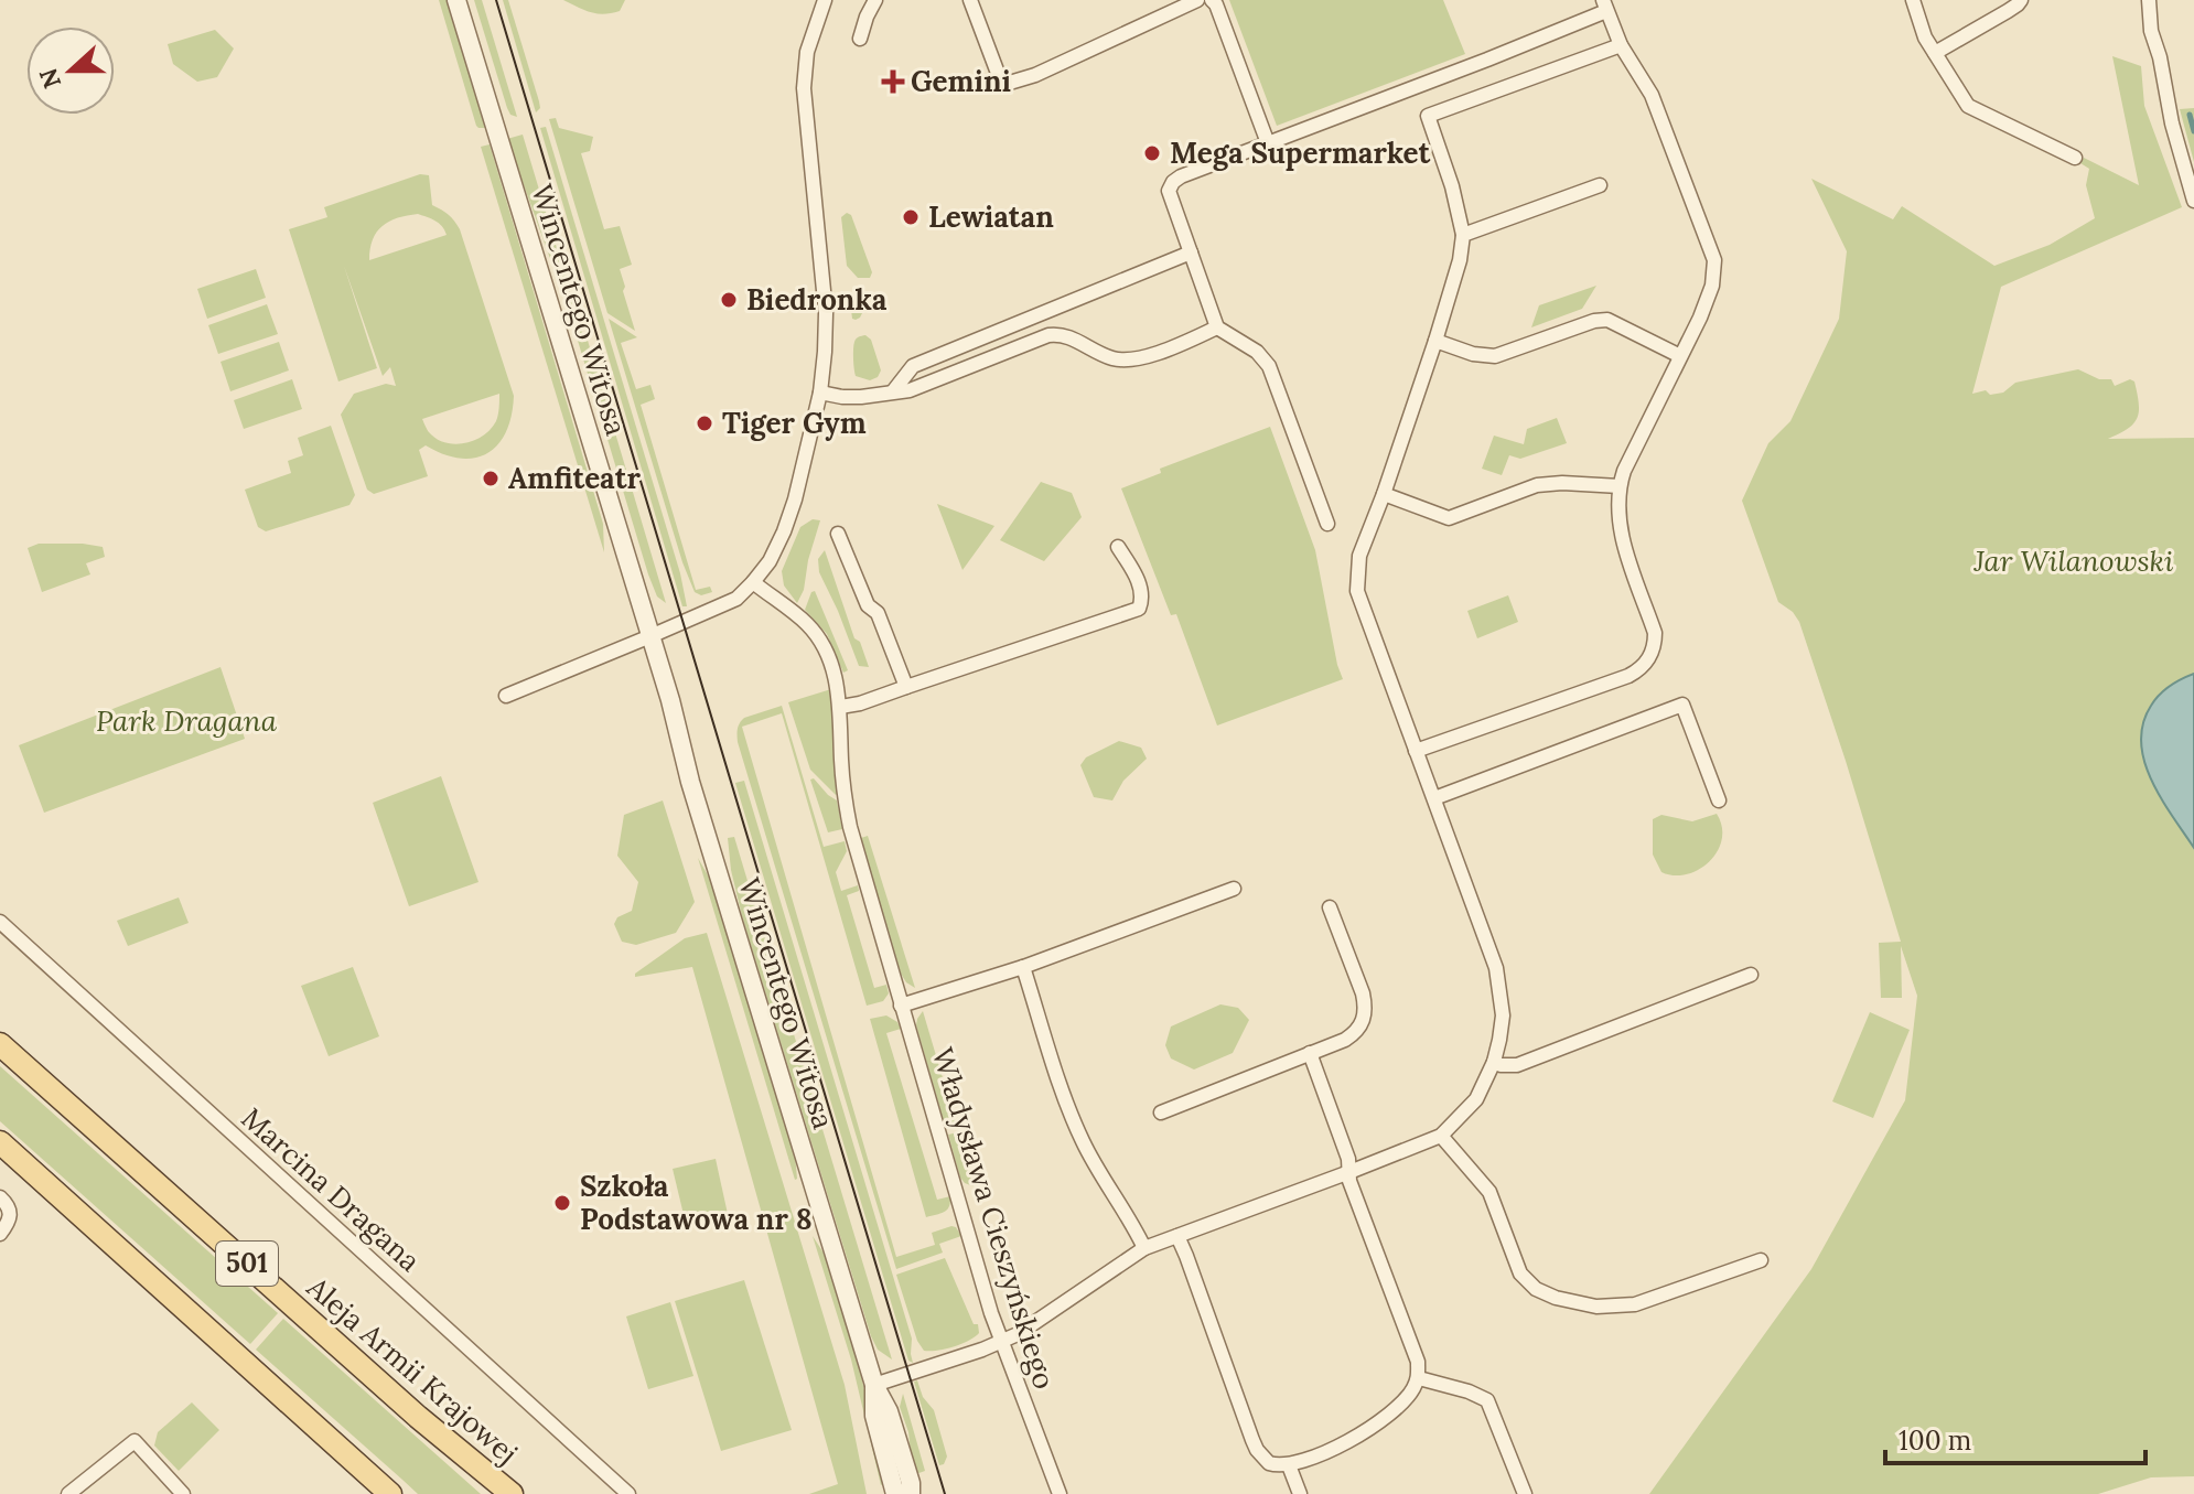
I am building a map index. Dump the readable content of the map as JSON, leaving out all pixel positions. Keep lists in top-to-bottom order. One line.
{"streets":{"main road":["501","Aleja Armii Krajowej"],"street":["Wincentego Witosa","Marcina Dragana","Władysława Cieszyńskiego"]},"parks":["Jar Wilanowski","Park Dragana"],"places":{"health":["Gemini"],"other":["Mega Supermarket","Lewiatan","Biedronka","Tiger Gym","Amfiteatr","Szkoła Podstawowa nr 8"]},"scale_bar":"100 m","north":"left"}
